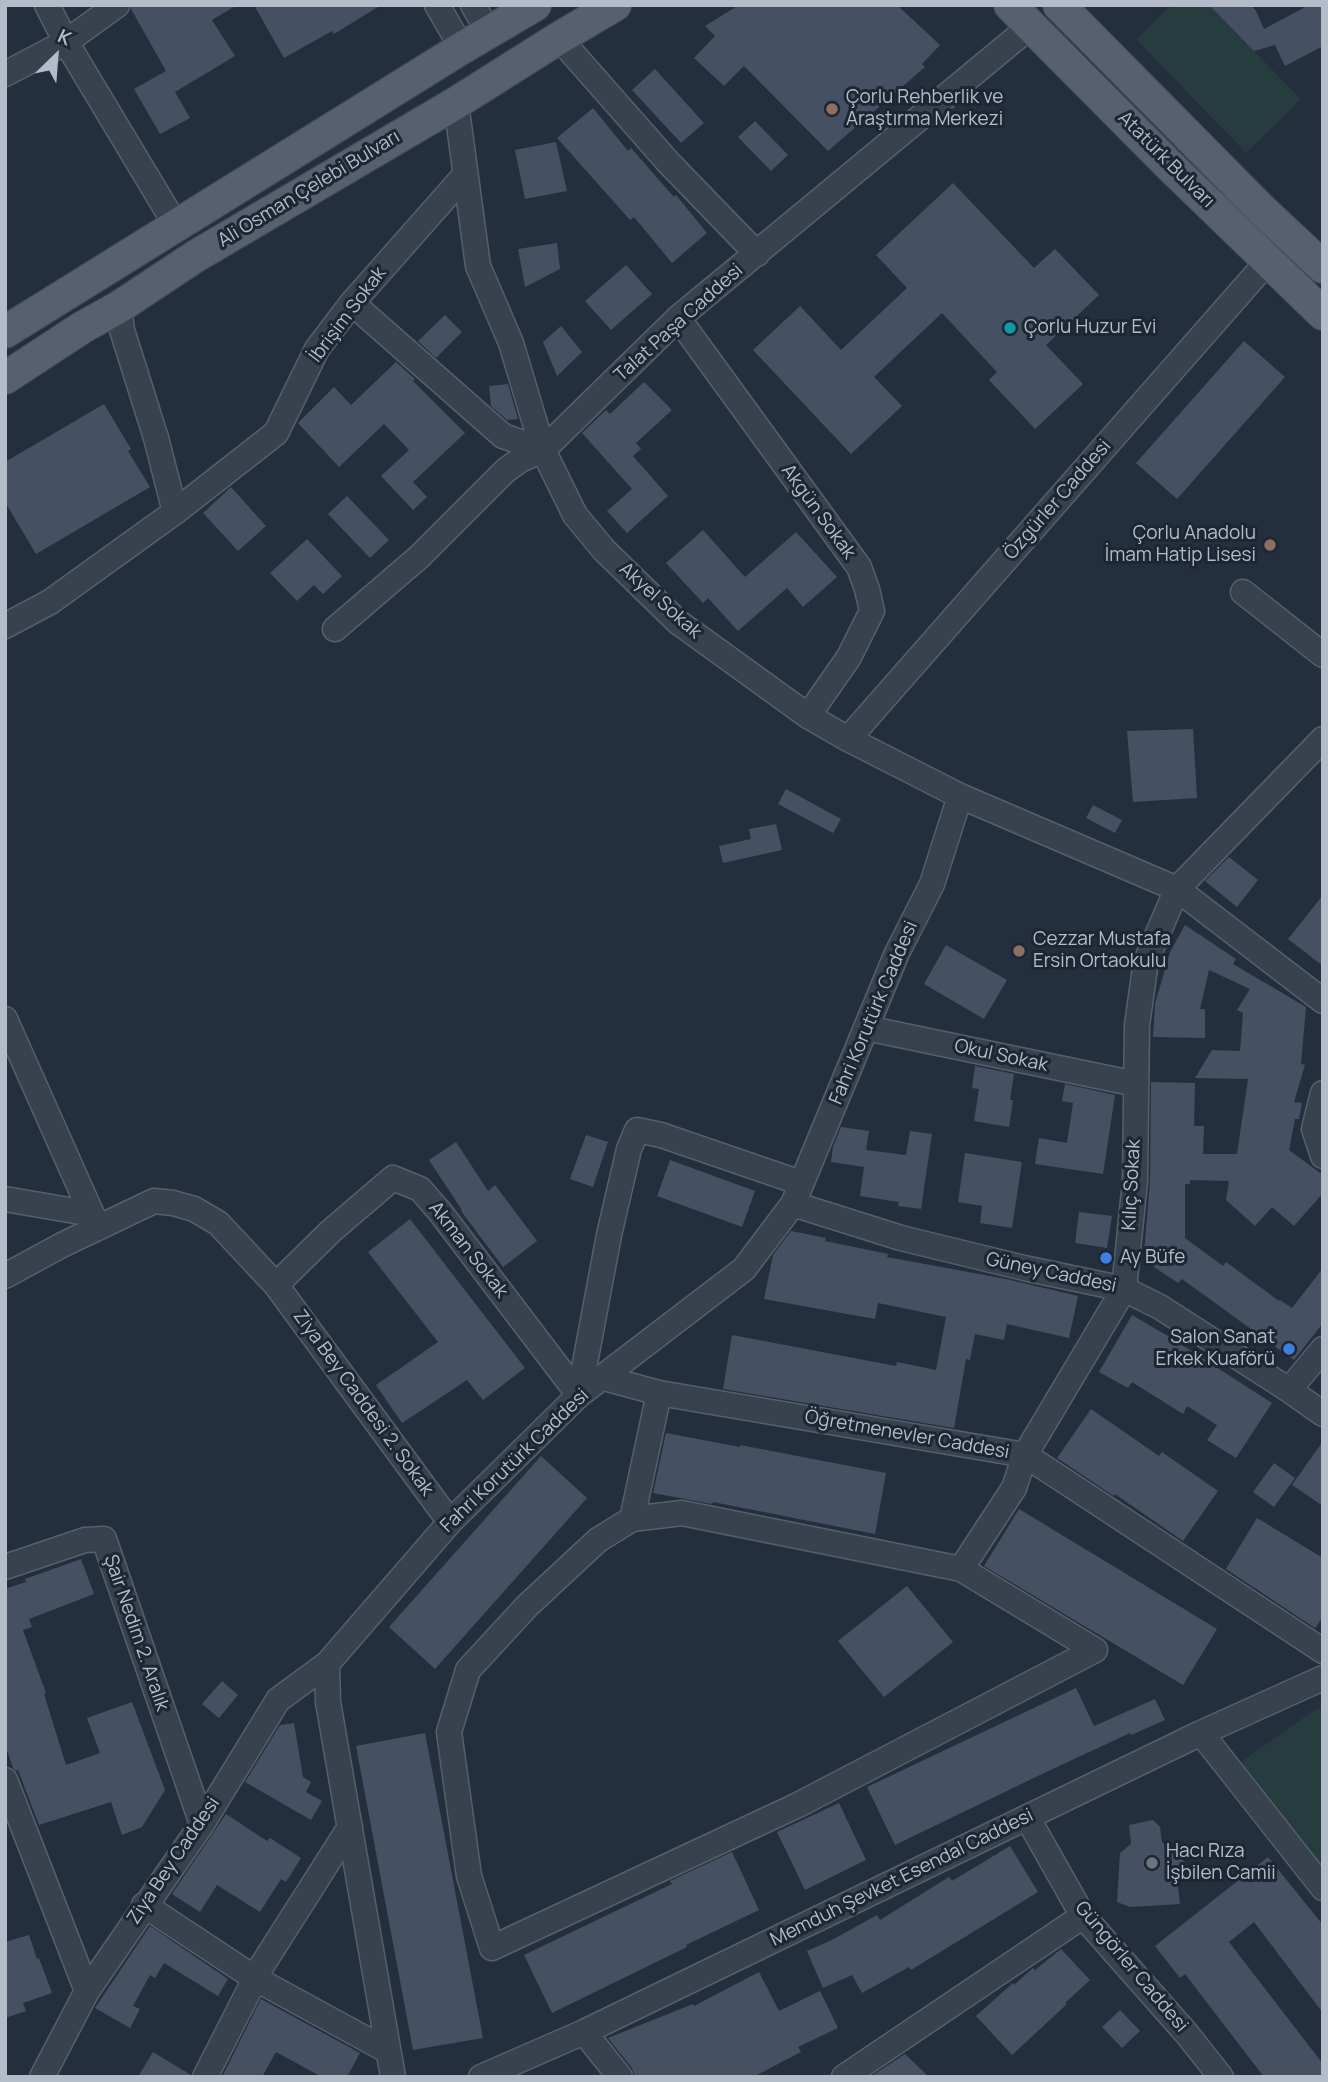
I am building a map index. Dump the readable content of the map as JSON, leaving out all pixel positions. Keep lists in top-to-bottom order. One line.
{"streets":{"main road":["Atatürk Bulvarı","Ali Osman Çelebi Bulvarı"],"street":["İbrişim Sokak","Talat Paşa Caddesi","Özgürler Caddesi","Akgün Sokak","Akyel Sokak","Fahri Korutürk Caddesi","Okul Sokak","Kılıç Sokak","Akman Sokak","Güney Caddesi","Ziya Bey Caddesi 2. Sokak","Öğretmenevler Caddesi","Şair Nedim 2. Aralık","Ziya Bey Caddesi","Memduh Şevket Esendal Caddesi","Güngörler Caddesi"]},"crossings":[["Atatürk Bulvarı","Talat Paşa Caddesi"],["Atatürk Bulvarı","Özgürler Caddesi"],["Ali Osman Çelebi Bulvarı","Akyel Sokak"],["İbrişim Sokak","Akyel Sokak"],["Talat Paşa Caddesi","Akgün Sokak"],["Talat Paşa Caddesi","Akyel Sokak"],["Özgürler Caddesi","Akyel Sokak"],["Akgün Sokak","Akyel Sokak"],["Akyel Sokak","Fahri Korutürk Caddesi"],["Akyel Sokak","Kılıç Sokak"],["Fahri Korutürk Caddesi","Okul Sokak"],["Fahri Korutürk Caddesi","Akman Sokak"],["Fahri Korutürk Caddesi","Güney Caddesi"],["Fahri Korutürk Caddesi","Ziya Bey Caddesi 2. Sokak"],["Fahri Korutürk Caddesi","Öğretmenevler Caddesi"],["Fahri Korutürk Caddesi","Ziya Bey Caddesi"],["Okul Sokak","Kılıç Sokak"],["Kılıç Sokak","Güney Caddesi"],["Kılıç Sokak","Öğretmenevler Caddesi"],["Akman Sokak","Güney Caddesi"],["Akman Sokak","Ziya Bey Caddesi 2. Sokak"],["Şair Nedim 2. Aralık","Ziya Bey Caddesi"],["Memduh Şevket Esendal Caddesi","Güngörler Caddesi"]],"places":["Çorlu Rehberlik ve Araştırma Merkezi","Çorlu Huzur Evi","Çorlu Anadolu İmam Hatip Lisesi","Cezzar Mustafa Ersin Ortaokulu","Ay Büfe","Salon Sanat Erkek Kuaförü","Hacı Rıza İşbilen Camii"],"north":"top right"}
